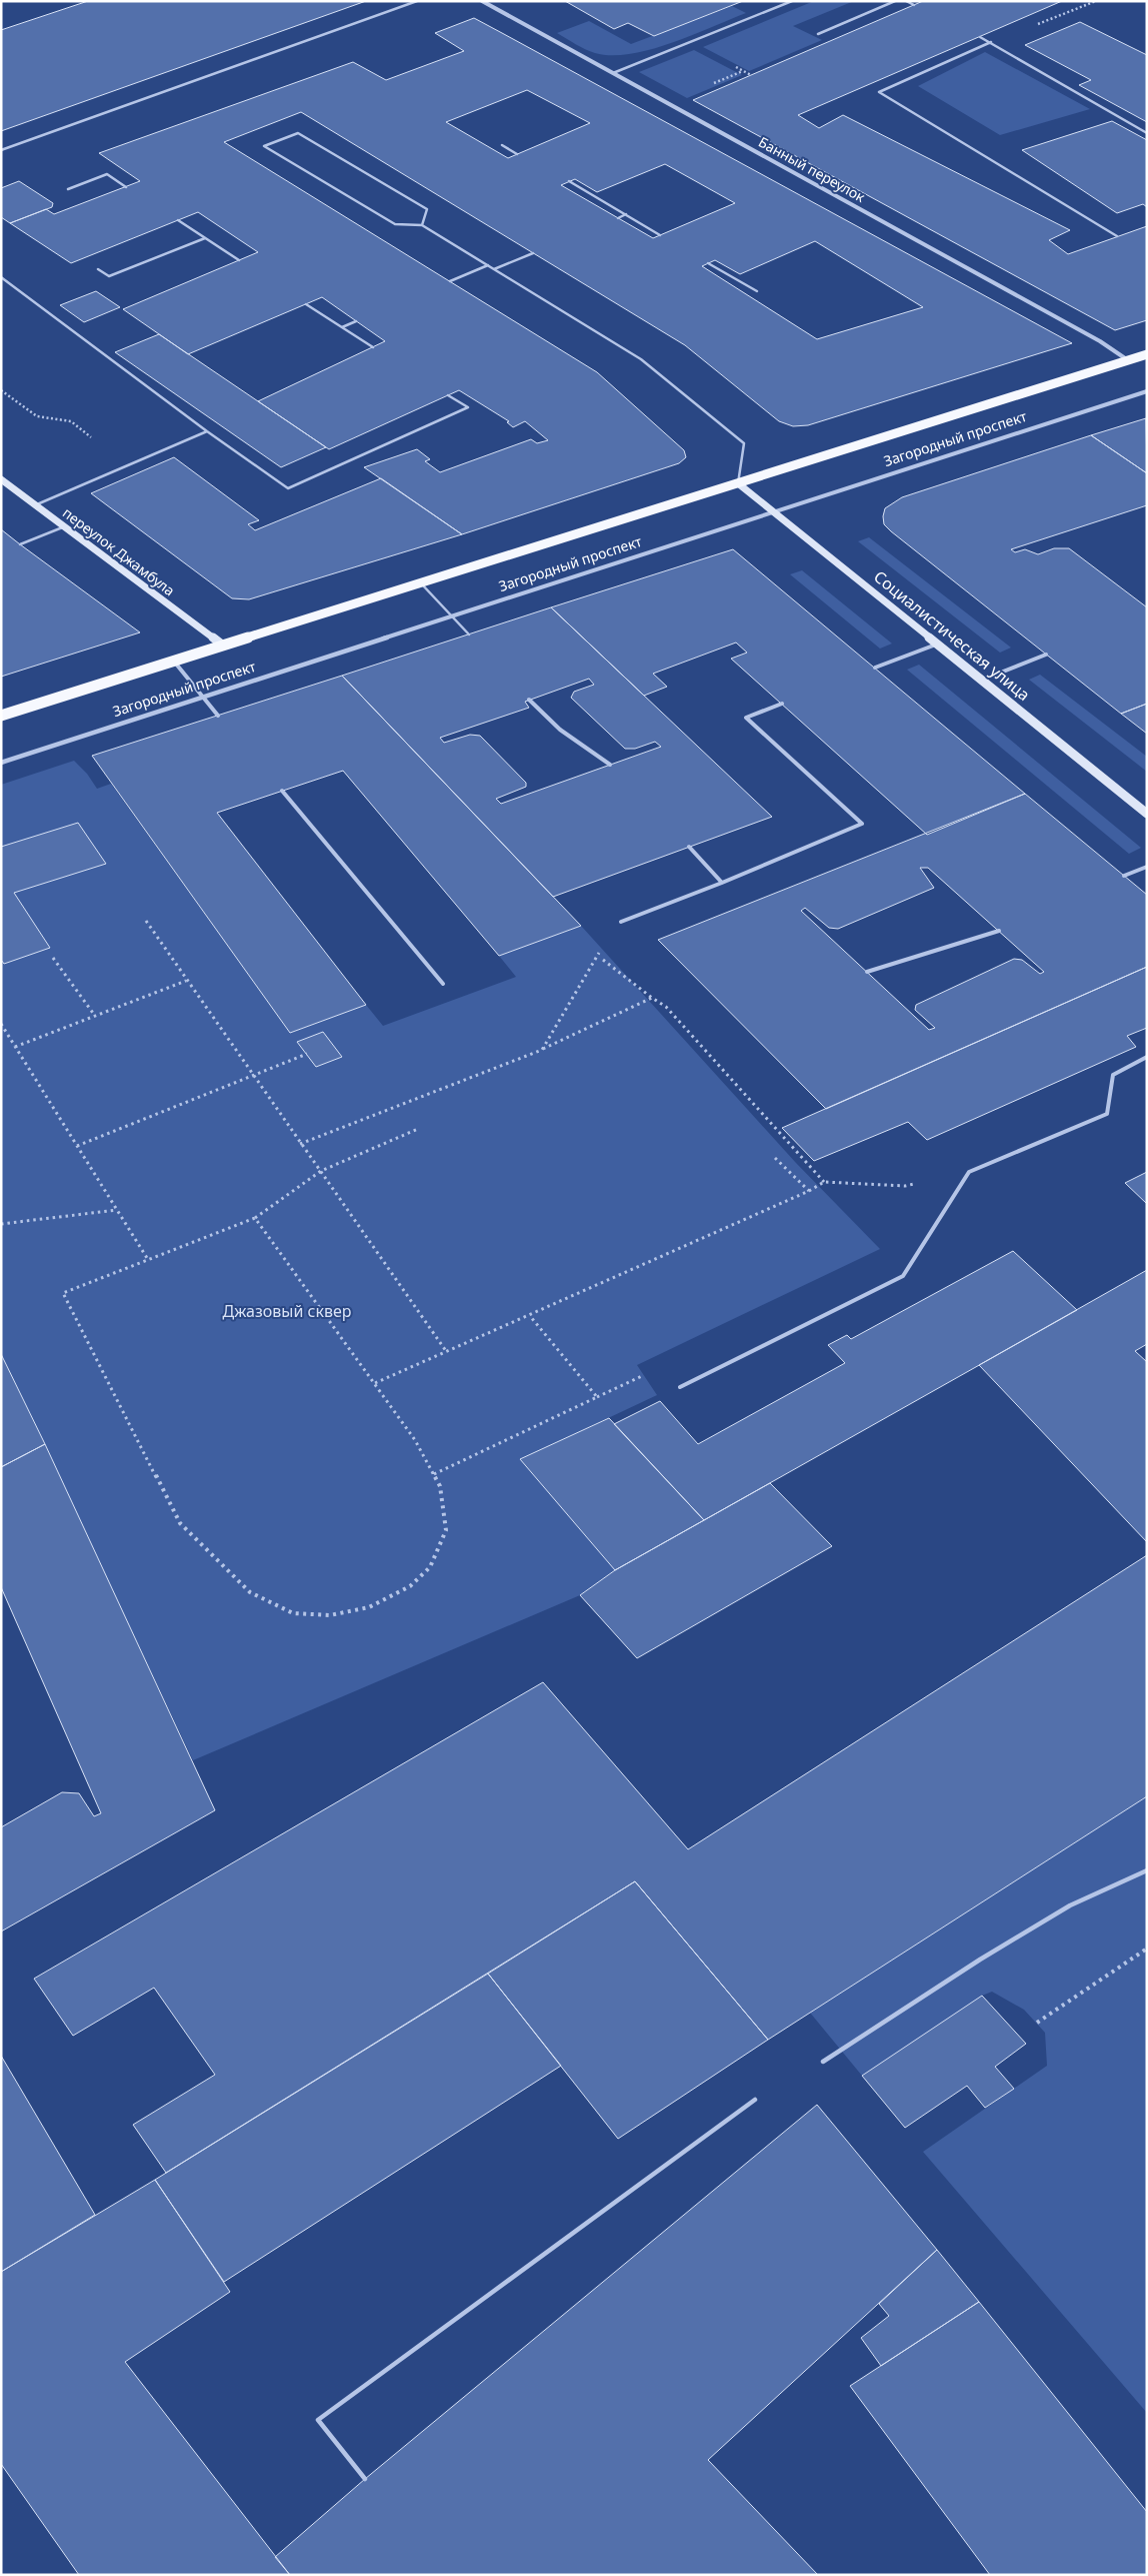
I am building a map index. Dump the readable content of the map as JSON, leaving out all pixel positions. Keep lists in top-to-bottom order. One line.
{"streets":{"main road":["Загородный проспект"],"street":["Банный переулок","переулок Джамбула","Социалистическая улица"]},"crossings":[["Банный переулок","Загородный проспект"],["Загородный проспект","переулок Джамбула"],["Загородный проспект","Социалистическая улица"]],"parks":["Джазовый сквер"]}
